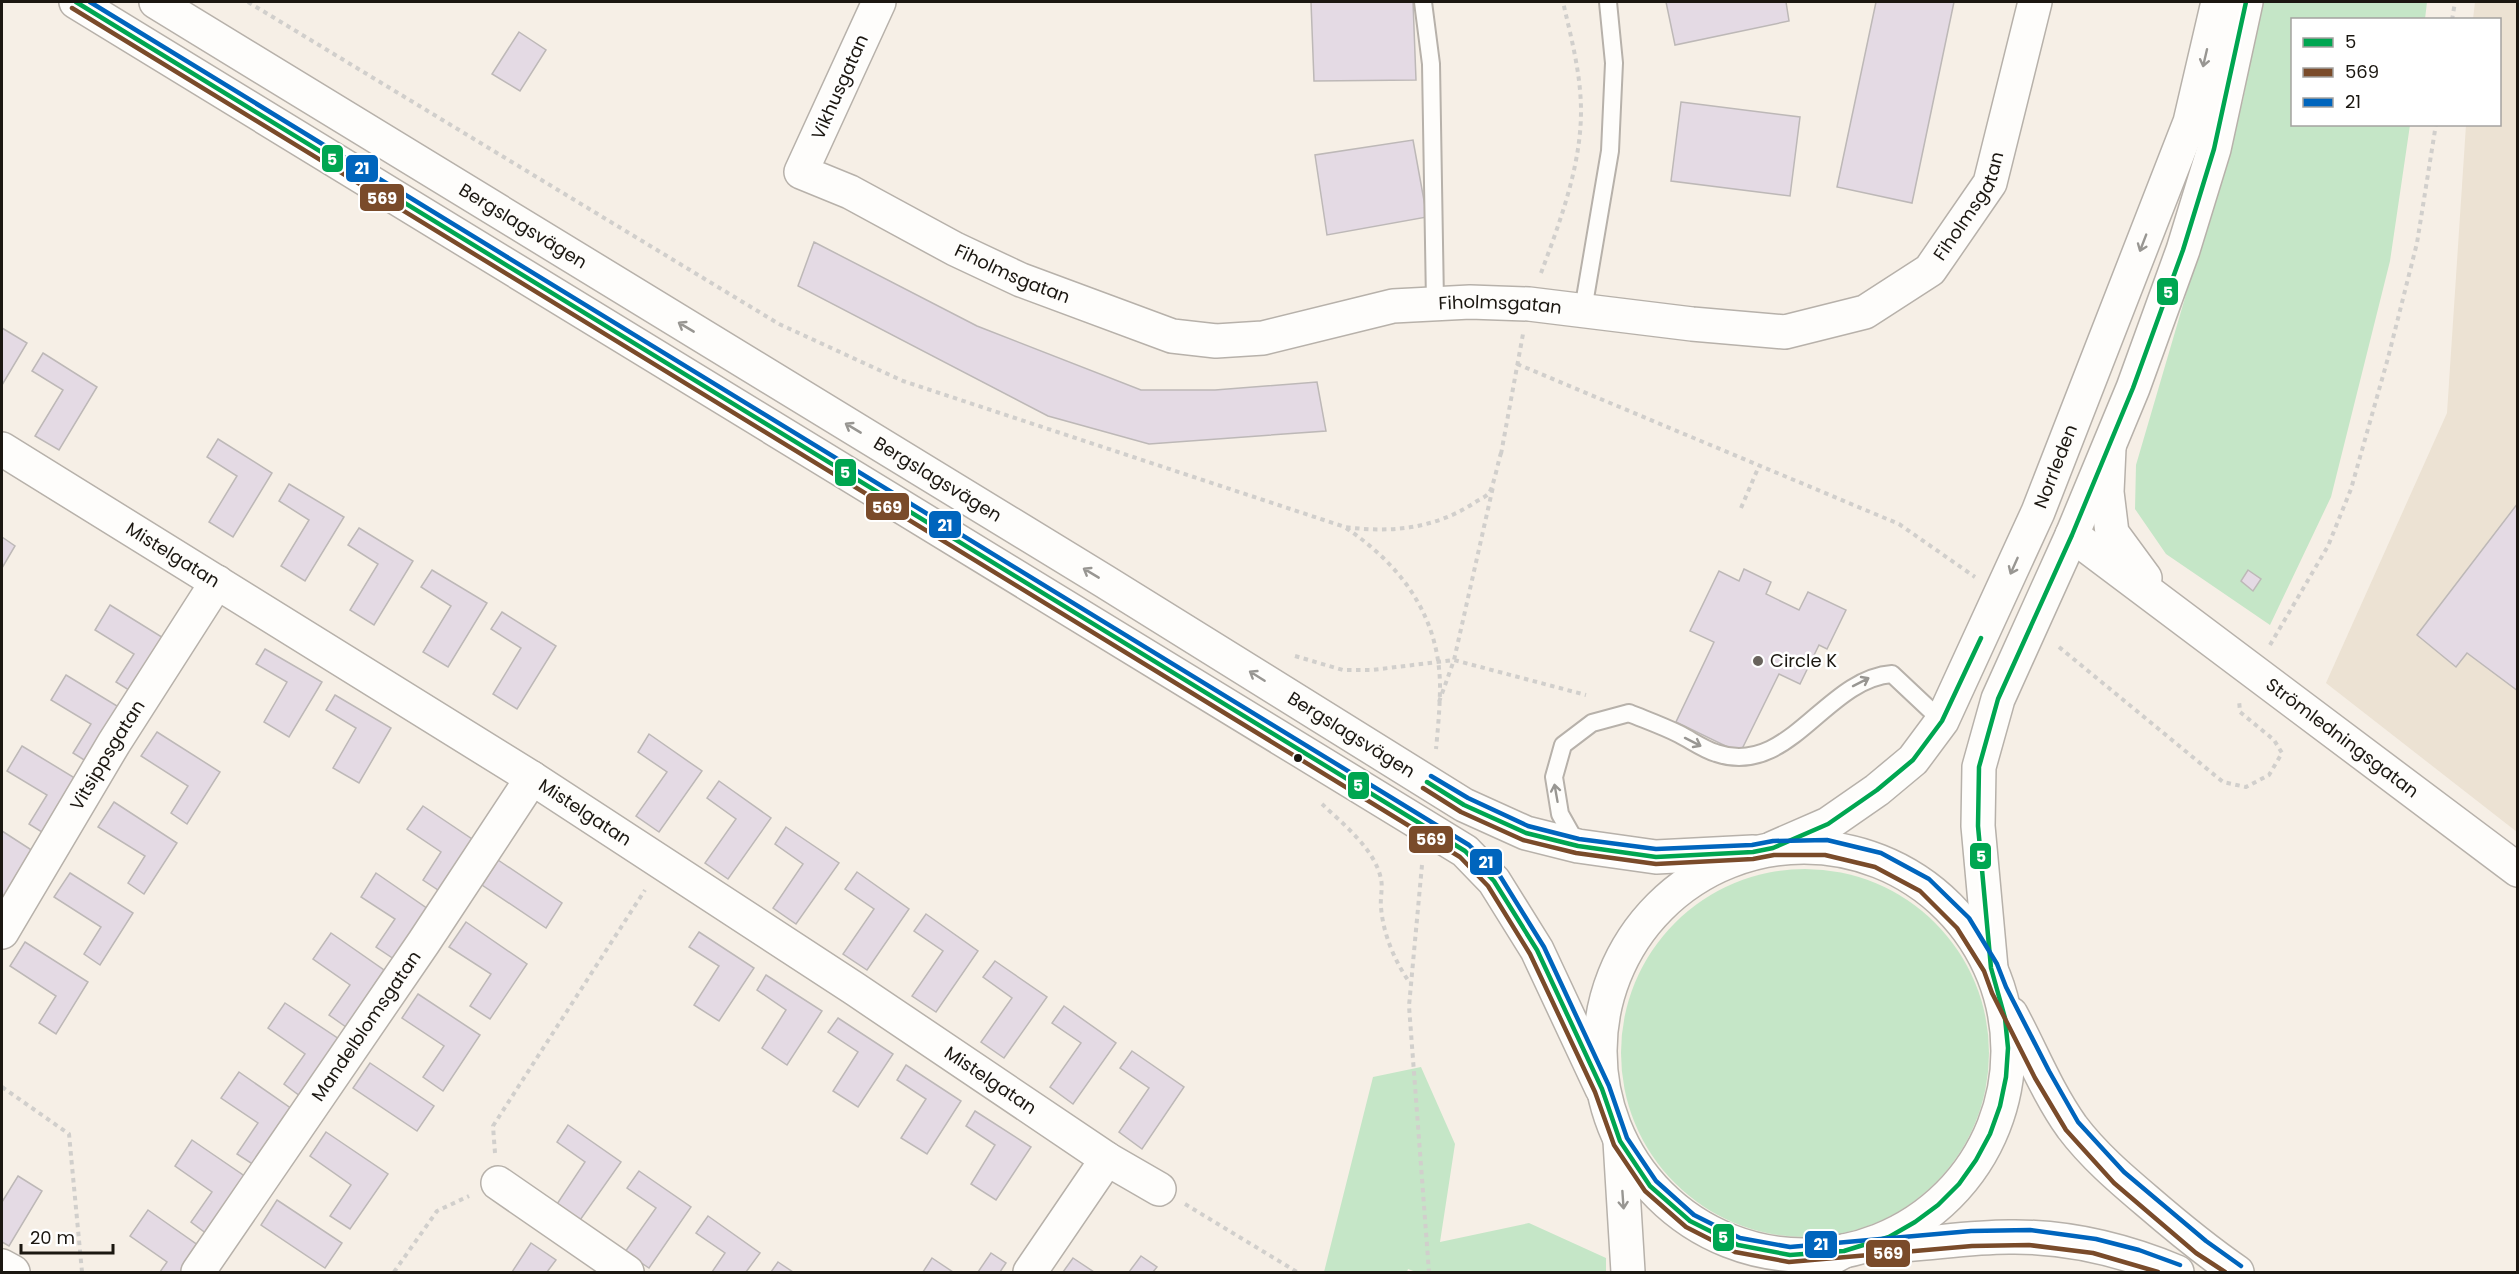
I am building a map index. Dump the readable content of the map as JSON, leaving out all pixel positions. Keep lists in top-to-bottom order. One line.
{"streets":{"main road":["Vikhusgatan","Fiholmsgatan","Bergslagsvägen","Norrleden","Mistelgatan","Strömledningsgatan","Vitsippsgatan","Mandelblomsgatan"]},"crossings":[["Vikhusgatan","Fiholmsgatan"],["Bergslagsvägen","Norrleden"],["Norrleden","Strömledningsgatan"],["Mistelgatan","Vitsippsgatan"],["Mistelgatan","Mandelblomsgatan"]],"places":["Circle K"],"lines":["transit line 5","transit line 21","transit line 569"],"legend":["5","569","21"],"scale_bar":"20 m"}
